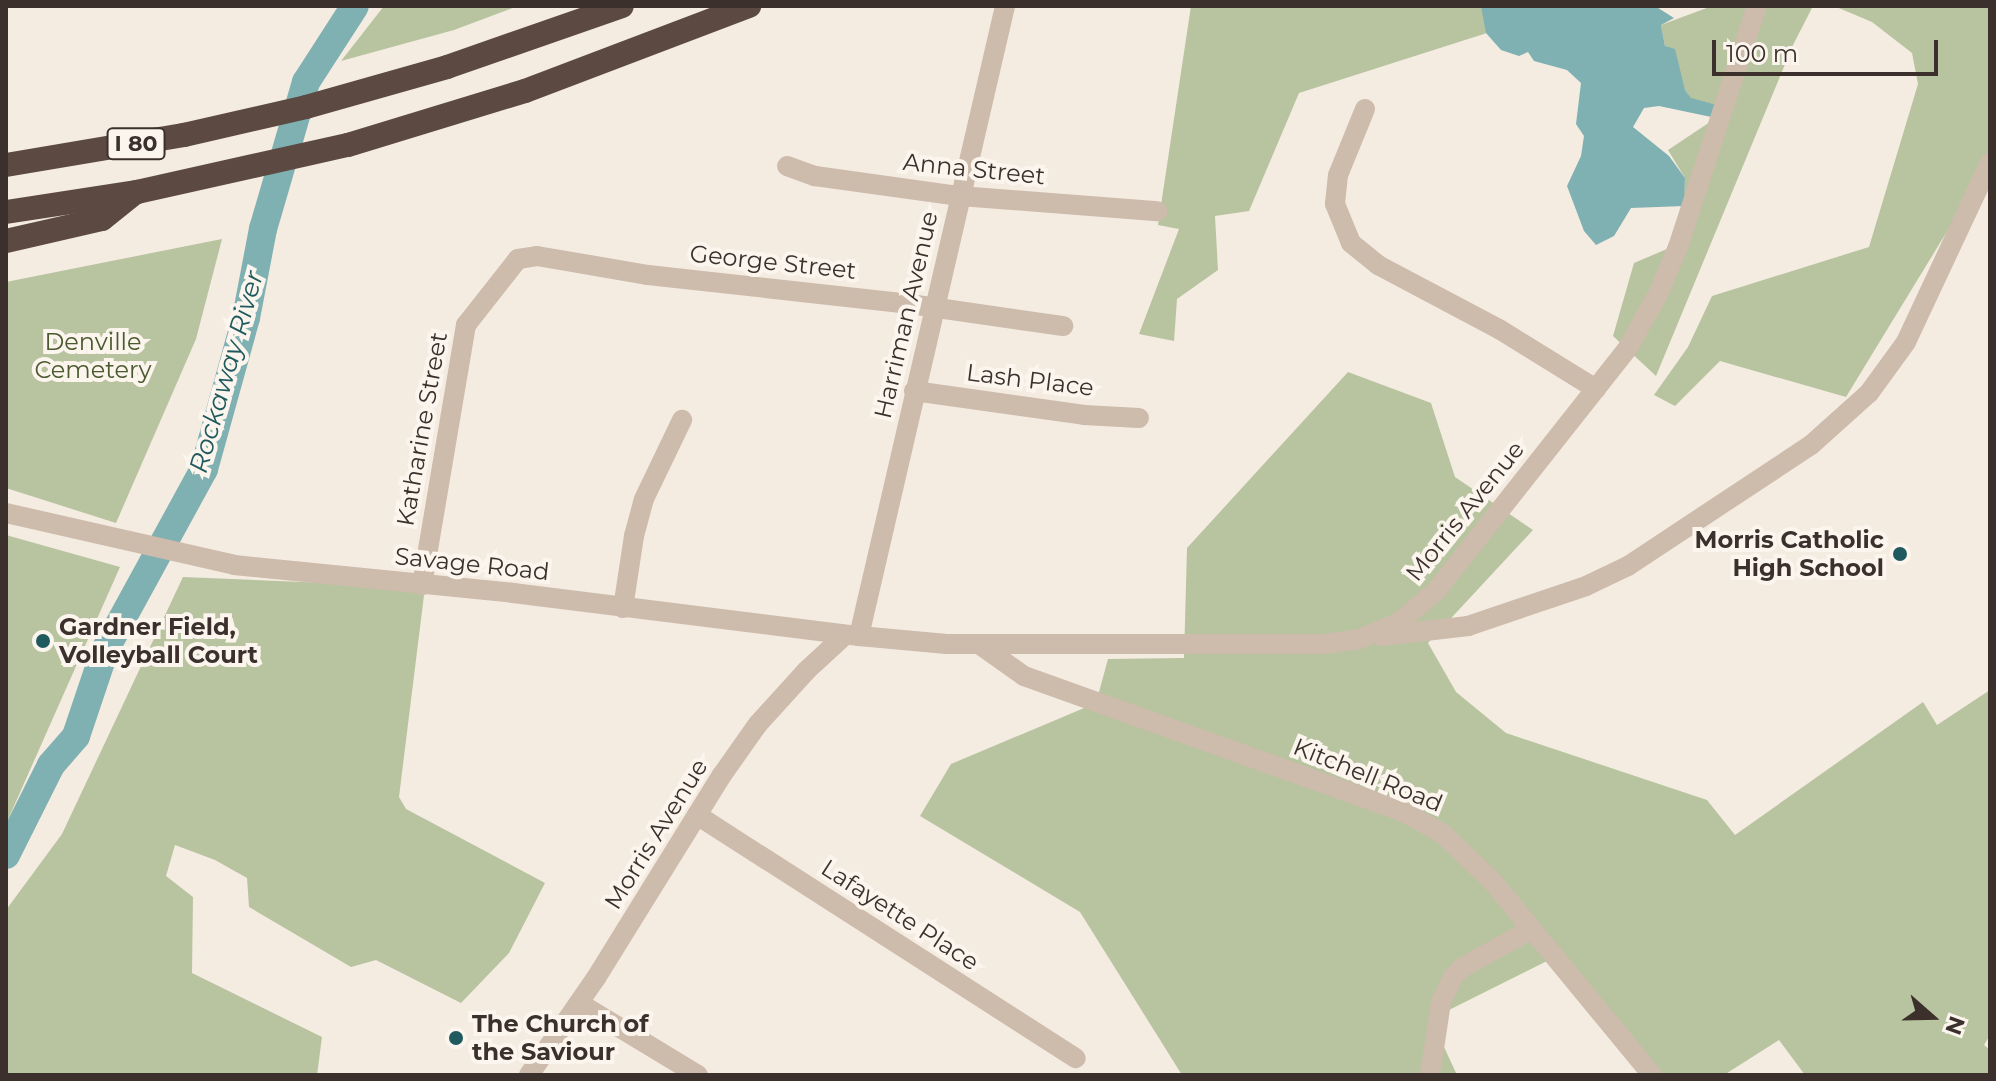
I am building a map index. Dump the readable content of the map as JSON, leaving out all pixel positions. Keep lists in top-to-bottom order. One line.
{"streets":{"highway":["I 80"],"street":["Anna Street","George Street","Harriman Avenue","Lash Place","Katharine Street","Morris Avenue","Savage Road","Kitchell Road","Lafayette Place"]},"crossings":[["Anna Street","Harriman Avenue"],["George Street","Harriman Avenue"],["George Street","Katharine Street"],["Harriman Avenue","Lash Place"],["Harriman Avenue","Morris Avenue"],["Harriman Avenue","Savage Road"],["Katharine Street","Savage Road"],["Morris Avenue","Savage Road"],["Morris Avenue","Kitchell Road"],["Morris Avenue","Lafayette Place"]],"water":["Rockaway River"],"parks":["Denville Cemetery"],"places":["Morris Catholic High School","Gardner Field, Volleyball Court","The Church of the Saviour"],"scale_bar":"100 m","north":"right"}
